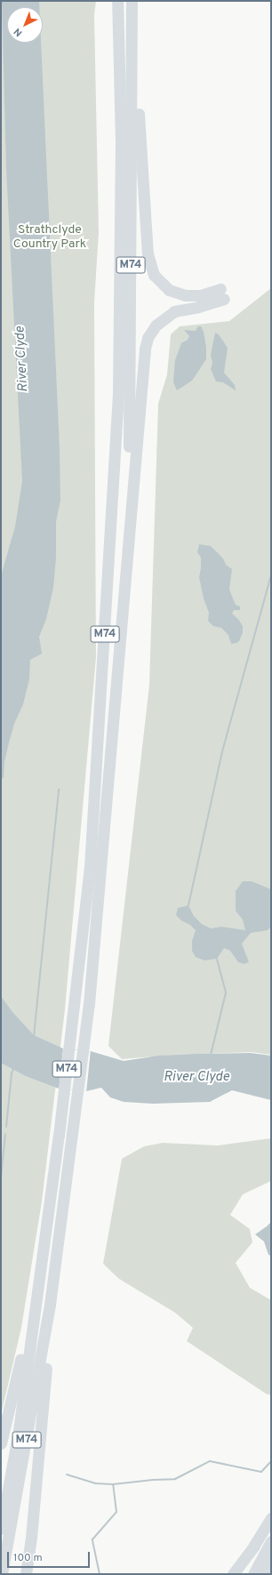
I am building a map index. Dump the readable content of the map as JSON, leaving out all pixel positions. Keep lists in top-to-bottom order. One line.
{"streets":{"highway":["M74"]},"water":["River Clyde"],"parks":["Strathclyde Country Park"],"scale_bar":"100 m","north":"bottom left"}
